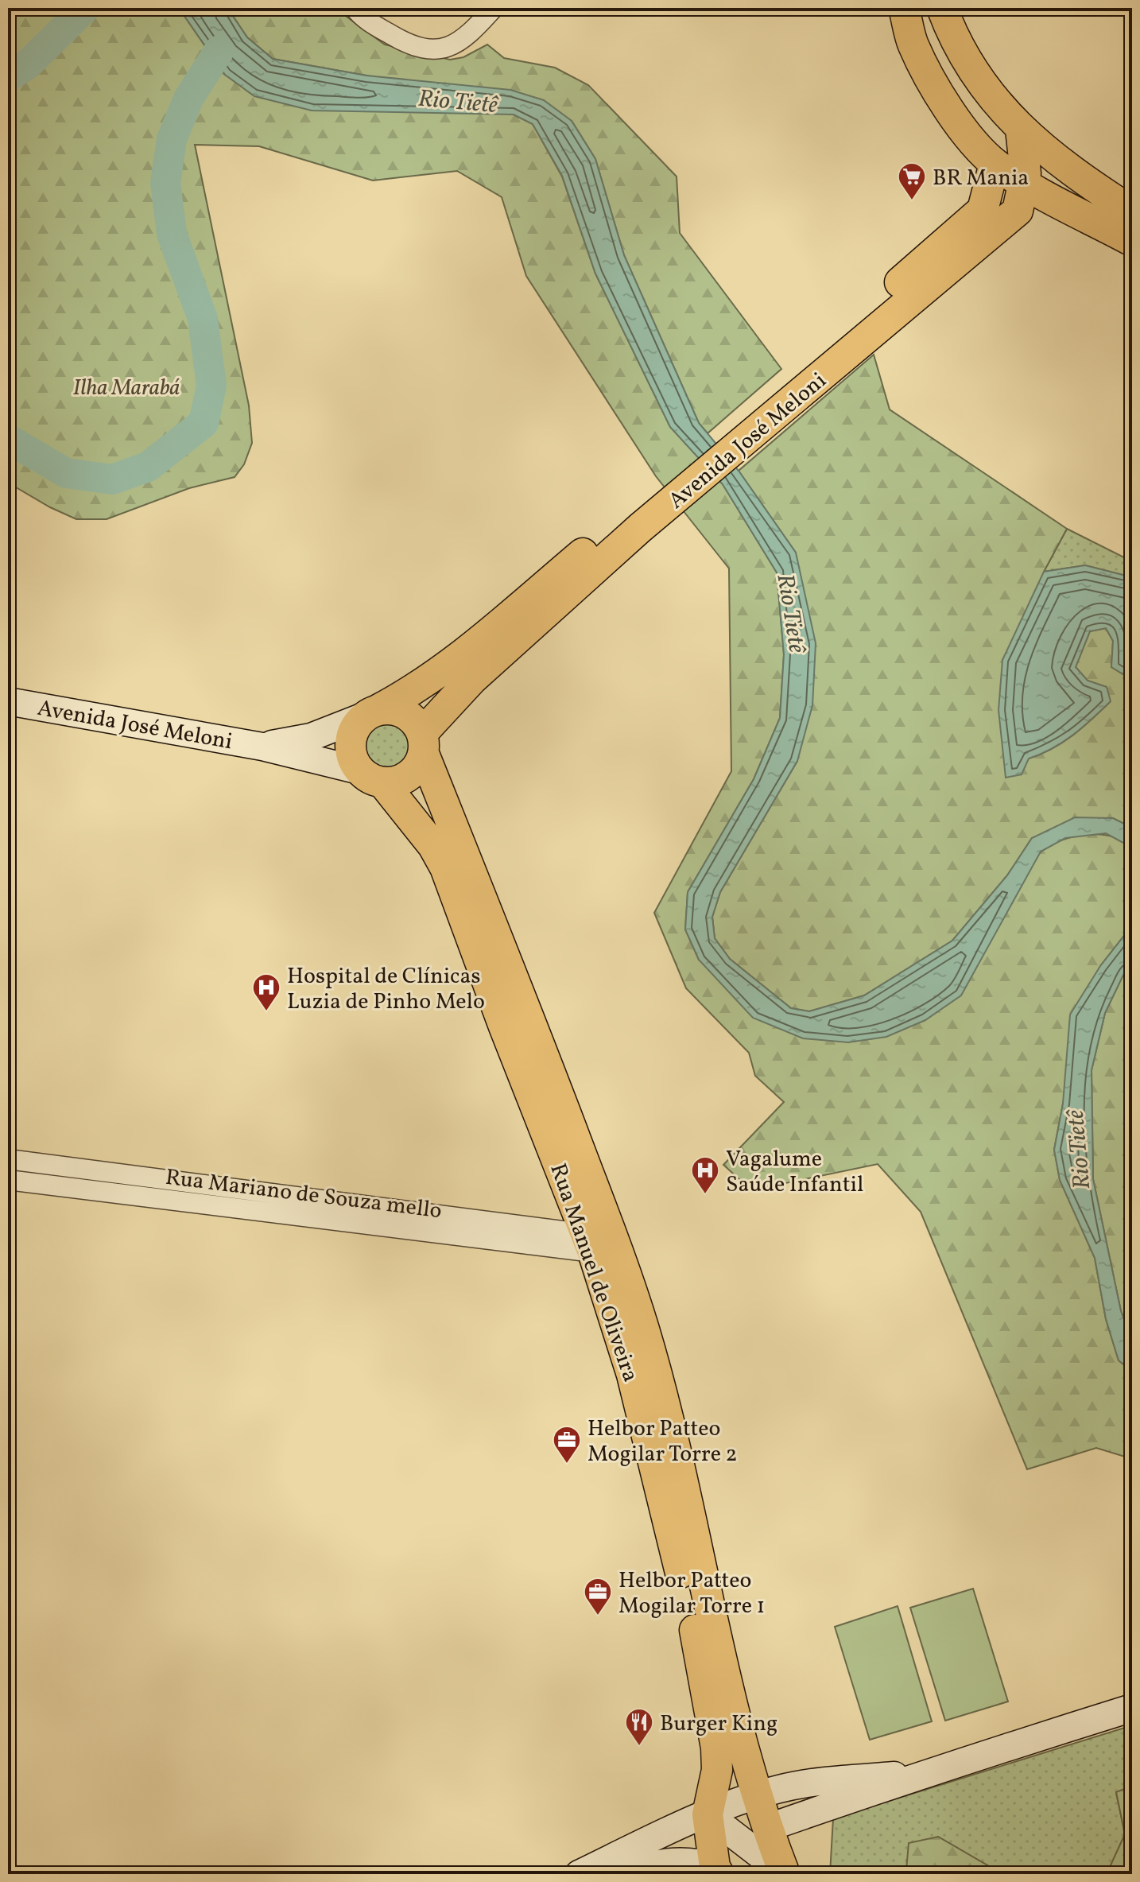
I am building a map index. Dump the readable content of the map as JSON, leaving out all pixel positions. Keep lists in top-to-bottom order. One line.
{"streets":{"main road":["Avenida José Meloni","Rua Manuel de Oliveira"],"street":["Rua Mariano de Souza mello"]},"crossings":[["Avenida José Meloni","Rua Manuel de Oliveira"],["Rua Mariano de Souza mello","Rua Manuel de Oliveira"]],"water":["Rio Tietê"],"parks":["Ilha Marabá"],"places":{"supermarket":["BR Mania"],"hospital":["Hospital de Clínicas Luzia de Pinho Melo","Vagalume Saúde Infantil"],"office":["Helbor Patteo Mogilar Torre 2","Helbor Patteo Mogilar Torre 1"],"restaurant":["Burger King"]}}
